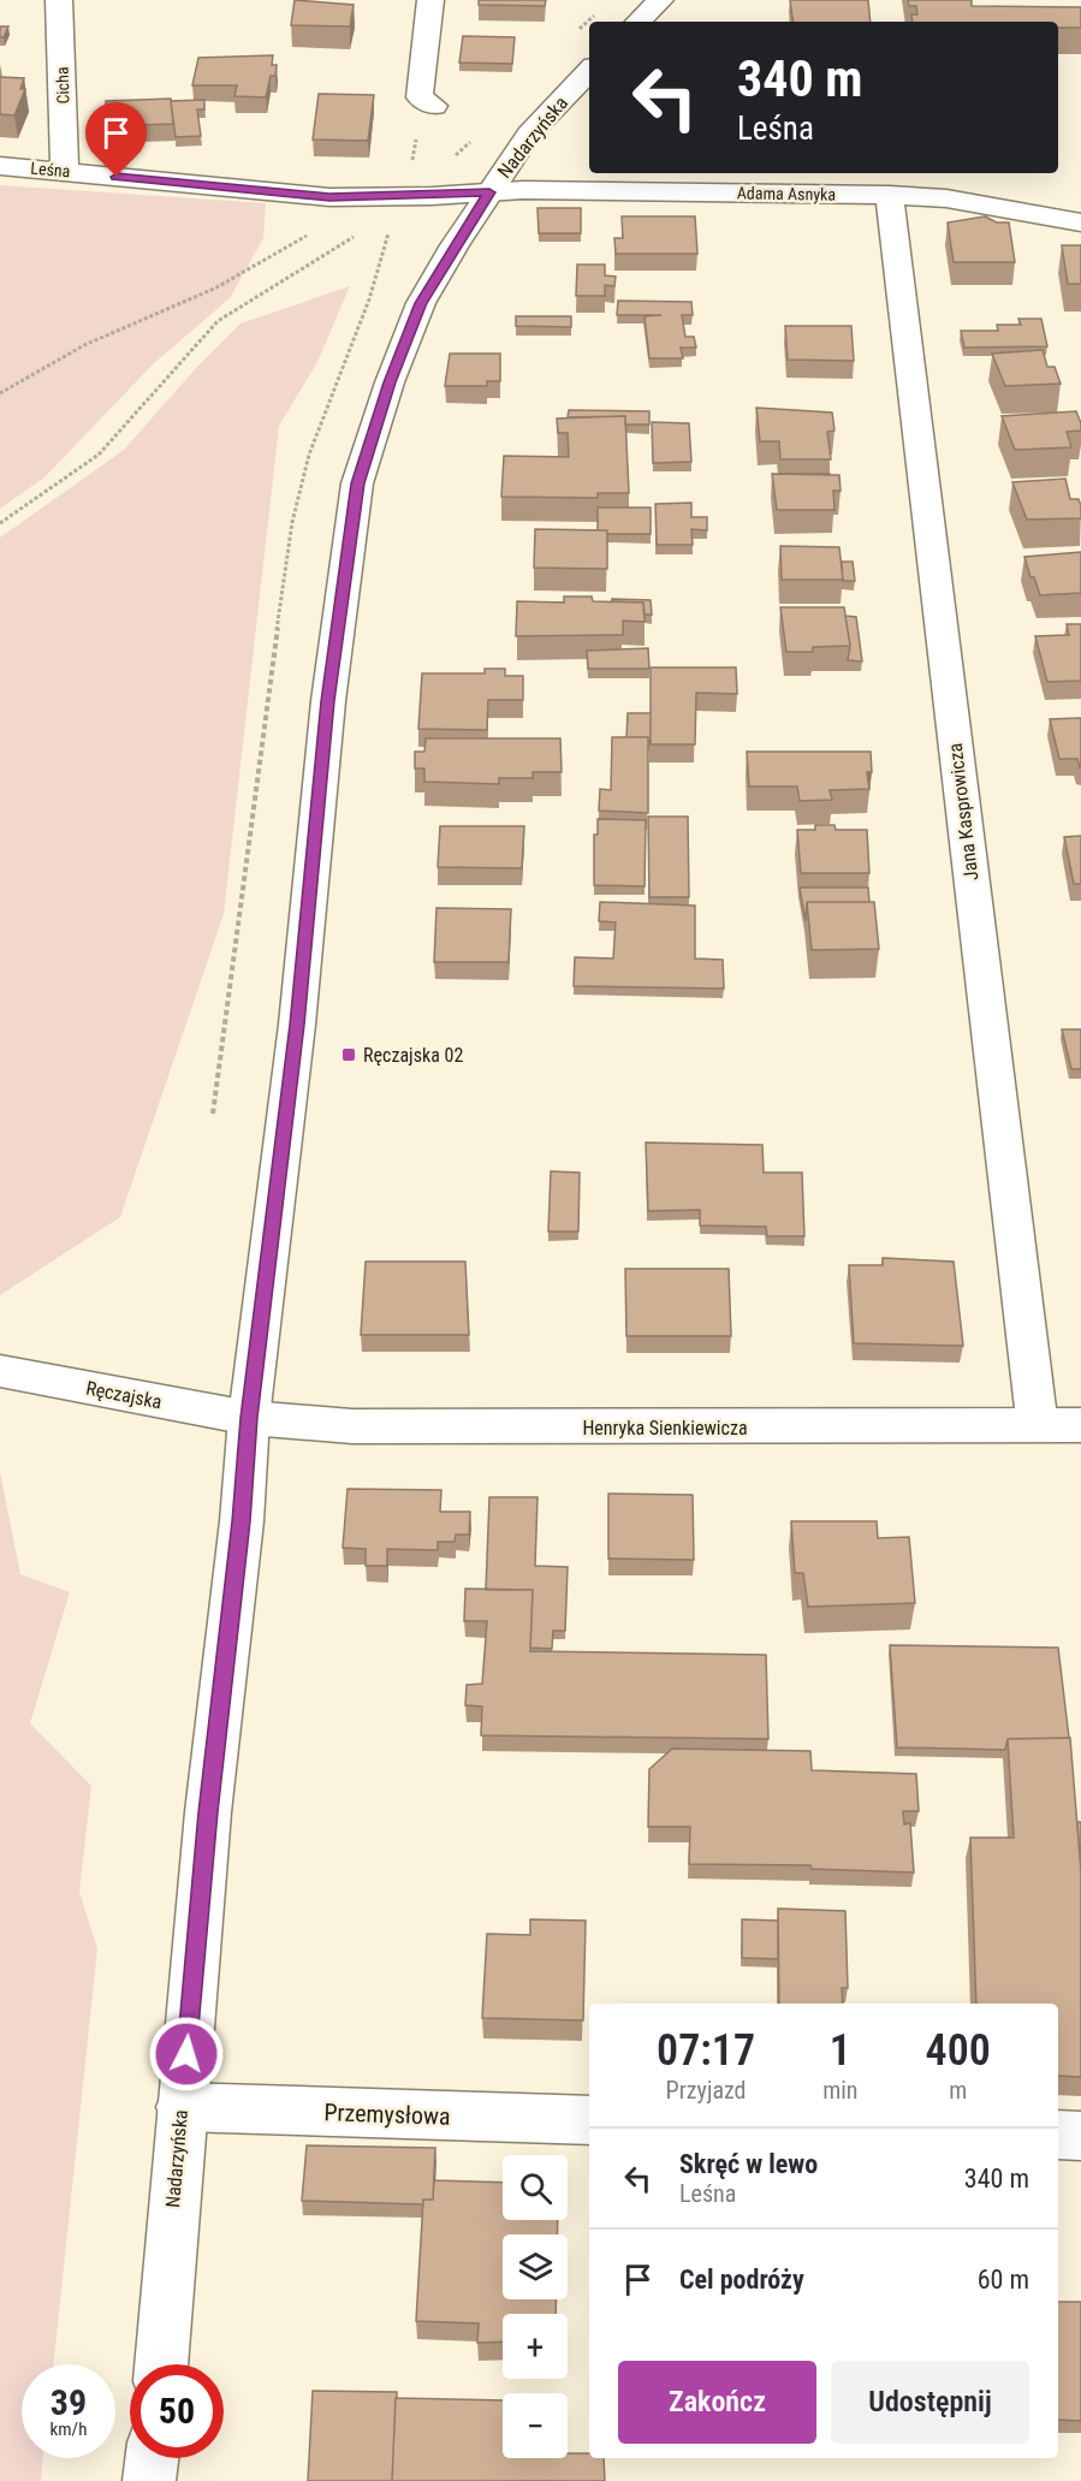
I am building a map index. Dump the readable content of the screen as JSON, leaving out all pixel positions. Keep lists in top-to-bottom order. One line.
{"streets":{"street":["Cicha","Nadarzyńska","Leśna","Adama Asnyka","Jana Kasprowicza","Ręczajska","Henryka Sienkiewicza","Przemysłowa"]},"crossings":[["Cicha","Leśna"],["Nadarzyńska","Leśna"],["Nadarzyńska","Adama Asnyka"],["Nadarzyńska","Ręczajska"],["Nadarzyńska","Henryka Sienkiewicza"],["Nadarzyńska","Przemysłowa"],["Leśna","Adama Asnyka"],["Adama Asnyka","Jana Kasprowicza"],["Jana Kasprowicza","Henryka Sienkiewicza"],["Ręczajska","Henryka Sienkiewicza"]],"places":{"transit":["Ręczajska 02"]},"page":{"turn":["340 m","Leśna"],"eta":["07:17","Przyjazd","1","min","400","m"],"list":[{"name":"Skręć w lewo","note":"Leśna","value":"340 m"},{"name":"Cel podróży","value":"60 m"}],"map_buttons":["+","−"],"buttons":["Zakończ","Udostępnij"],"speed":"39 km/h","limit":"50"}}
